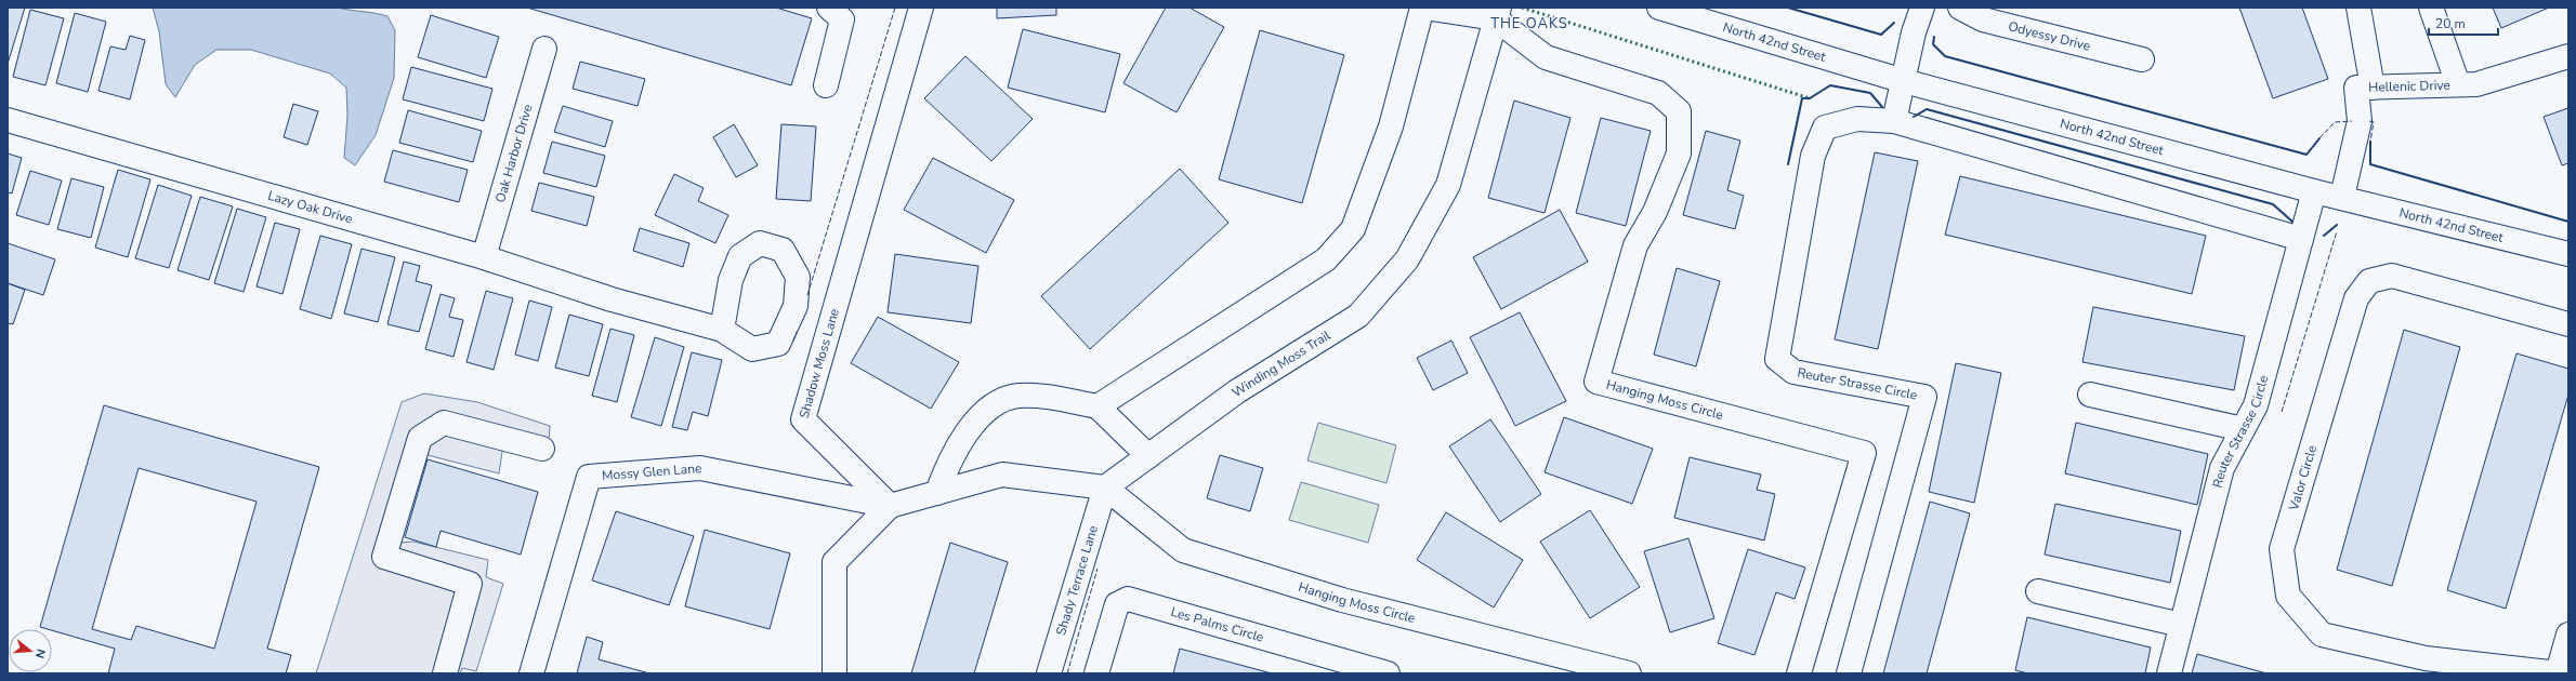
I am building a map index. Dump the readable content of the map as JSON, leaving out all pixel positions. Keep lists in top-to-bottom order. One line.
{"streets":{"street":["Odyessy Drive","North 42nd Street","Hellenic Drive","Oak Harbor Drive","Lazy Oak Drive","Shadow Moss Lane","Winding Moss Trail","Reuter Strasse Circle","Hanging Moss Circle","Mossy Glen Lane","Valor Circle","Shady Terrace Lane","Les Palms Circle"]},"crossings":[["North 42nd Street","Hellenic Drive"],["North 42nd Street","Reuter Strasse Circle"],["Oak Harbor Drive","Lazy Oak Drive"],["Shadow Moss Lane","Mossy Glen Lane"],["Winding Moss Trail","Hanging Moss Circle"],["Winding Moss Trail","Shady Terrace Lane"],["Hanging Moss Circle","Shady Terrace Lane"]],"districts":["THE OAKS"],"scale_bar":"20 m","north":"right"}
